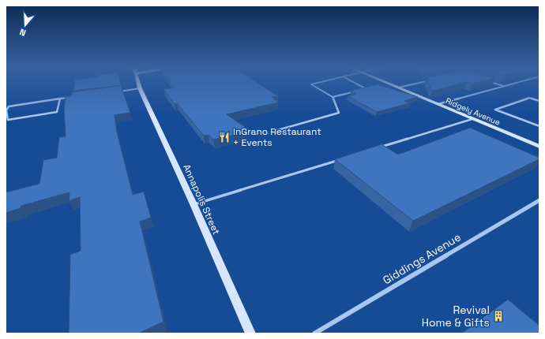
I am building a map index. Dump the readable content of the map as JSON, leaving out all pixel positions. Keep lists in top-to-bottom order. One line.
{"streets":{"street":["Ridgely Avenue","Annapolis Street","Giddings Avenue"]},"places":{"restaurant":["InGrano Restaurant + Events"],"building":["Revival Home & Gifts"]},"north":"bottom"}
